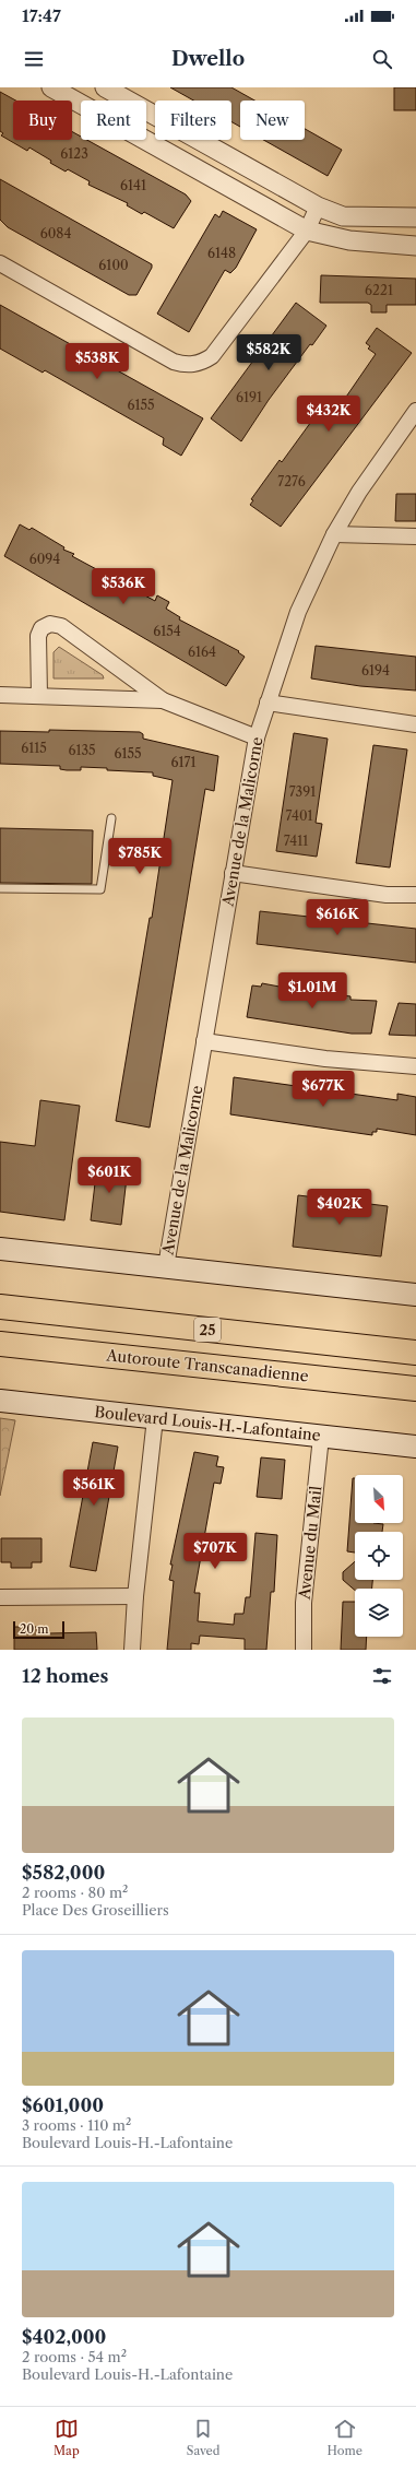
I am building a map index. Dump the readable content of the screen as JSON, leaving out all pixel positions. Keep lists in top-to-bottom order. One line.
{"streets":{"highway":["25","Autoroute Transcanadienne"],"main road":["Boulevard Louis-H.-Lafontaine"],"street":["Avenue de la Malicorne","Avenue du Mail"]},"crossings":[["Boulevard Louis-H.-Lafontaine","Avenue du Mail"]],"house_numbers":["6123","6141","6084","6148","6100","6221","6191","6155","7276","6094","6154","6164","6194","6115","6135","6155","6171","7391","7401","7411"],"scale_bar":"20 m","north":"bottom right","page":{"status":"17:47","header":"Dwello","chip":["Buy","Rent","Filters","New"],"price":["$582K","$538K","$432K","$536K","$785K","$616K","$1.01M","$677K","$601K","$402K","$561K","$707K"],"scale":"20 m","heading":"12 homes","list":[{"name":"$582,000","note":"2 rooms · 80 m² · Place Des Groseilliers"},{"name":"$601,000","note":"3 rooms · 110 m² · Boulevard Louis-H.-Lafontaine"},{"name":"$402,000","note":"2 rooms · 54 m² · Boulevard Louis-H.-Lafontaine"}],"tabs":["Map","Saved","Home"]}}
